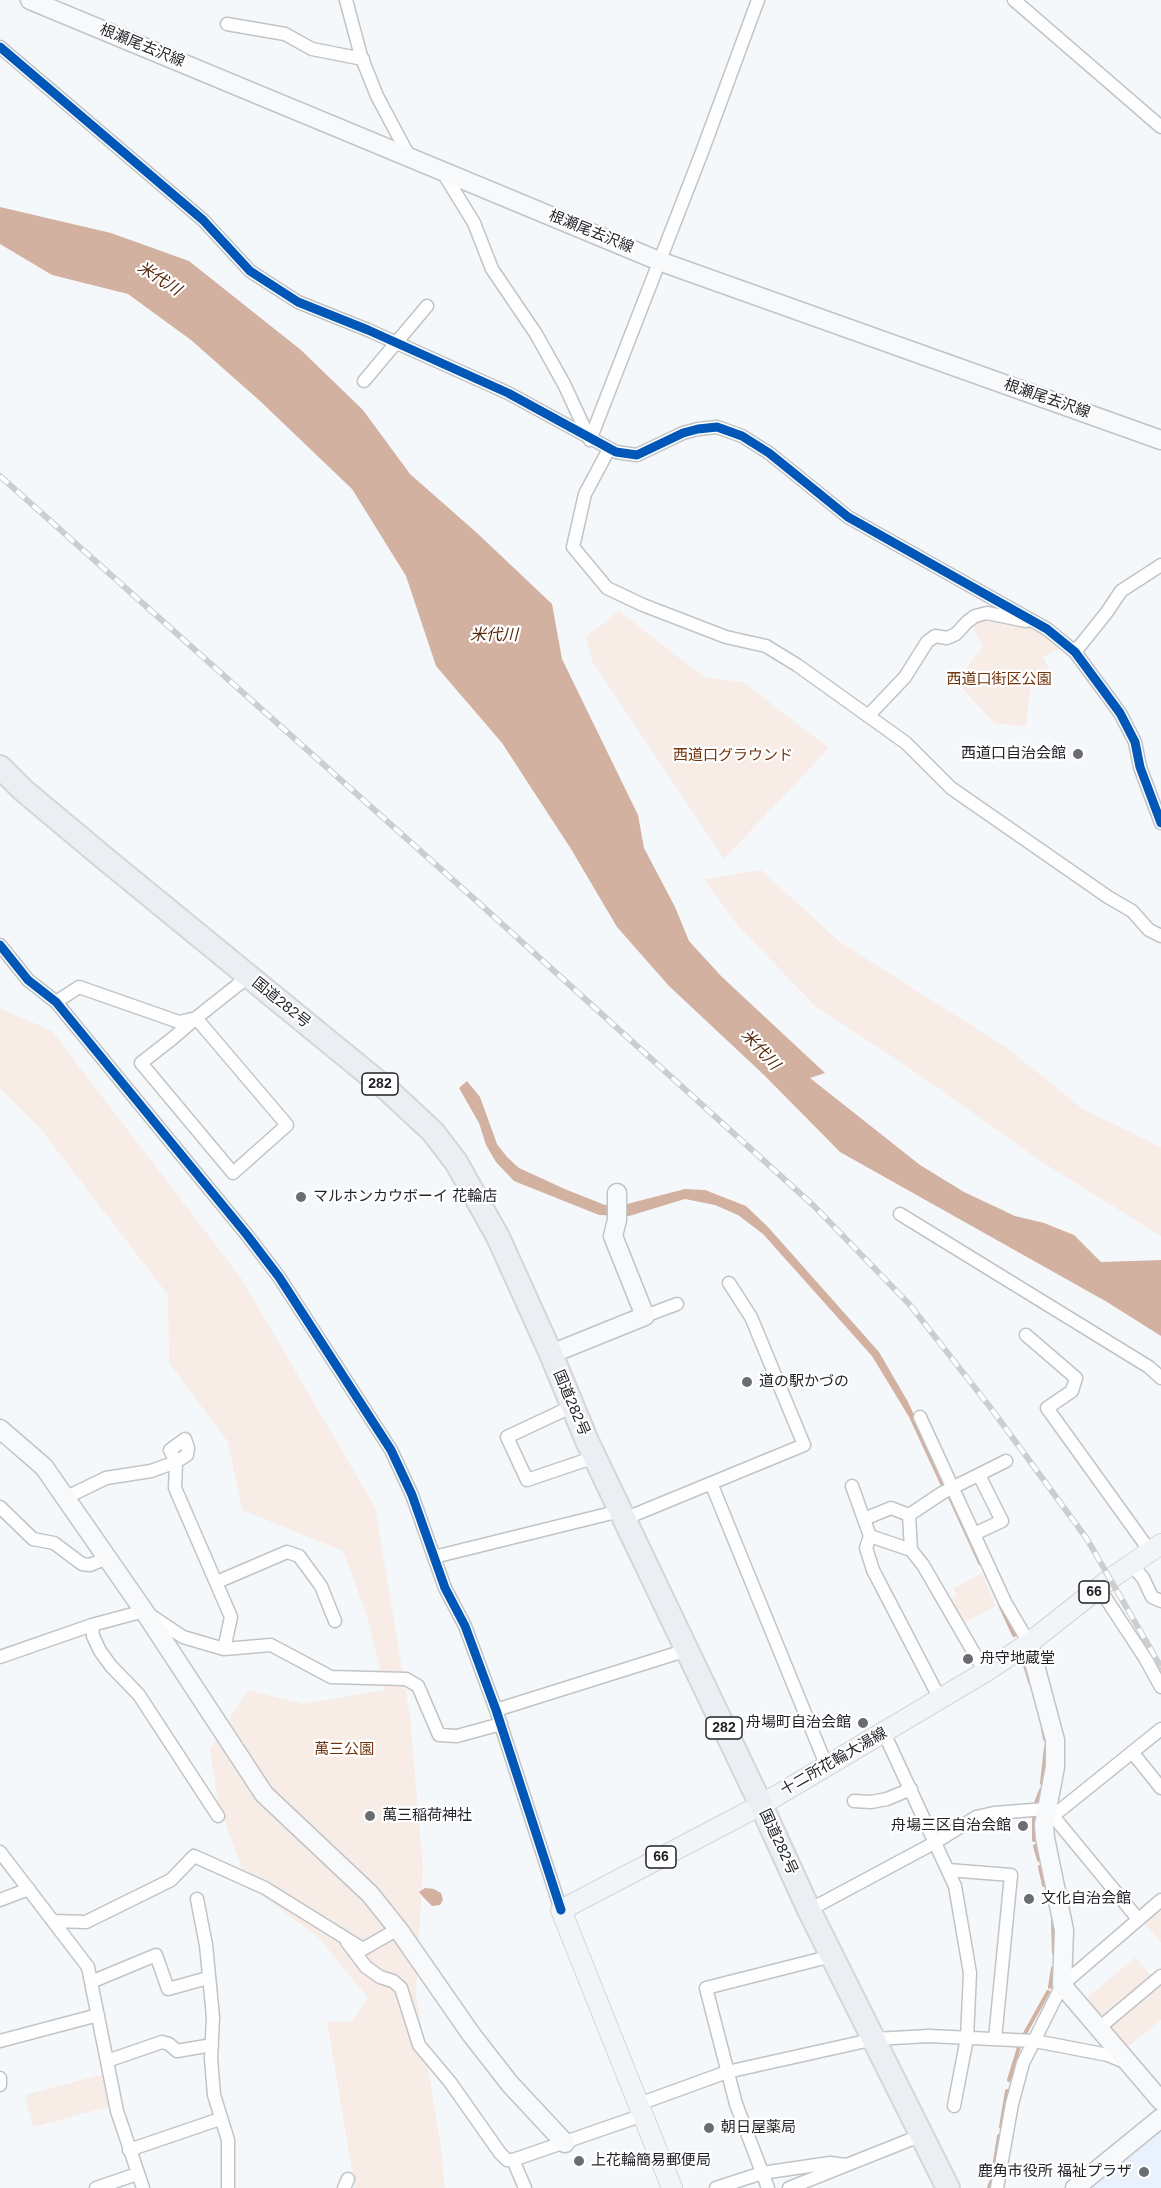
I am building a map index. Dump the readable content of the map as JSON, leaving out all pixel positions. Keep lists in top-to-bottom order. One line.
{"streets":{"highway":["国道282号","282"],"main road":["66","十二所花輪大湯線"],"street":["根瀬尾去沢線"]},"crossings":[["国道282号","十二所花輪大湯線"]],"water":["米代川"],"parks":["西道口街区公園","西道口グラウンド","萬三公園"],"places":["西道口自治会館","マルホンカウボーイ 花輪店","道の駅かづの","舟守地蔵堂","舟場町自治会館","萬三稲荷神社","舟場三区自治会館","文化自治会館","朝日屋薬局","上花輪簡易郵便局","鹿角市役所 福祉プラザ"]}
